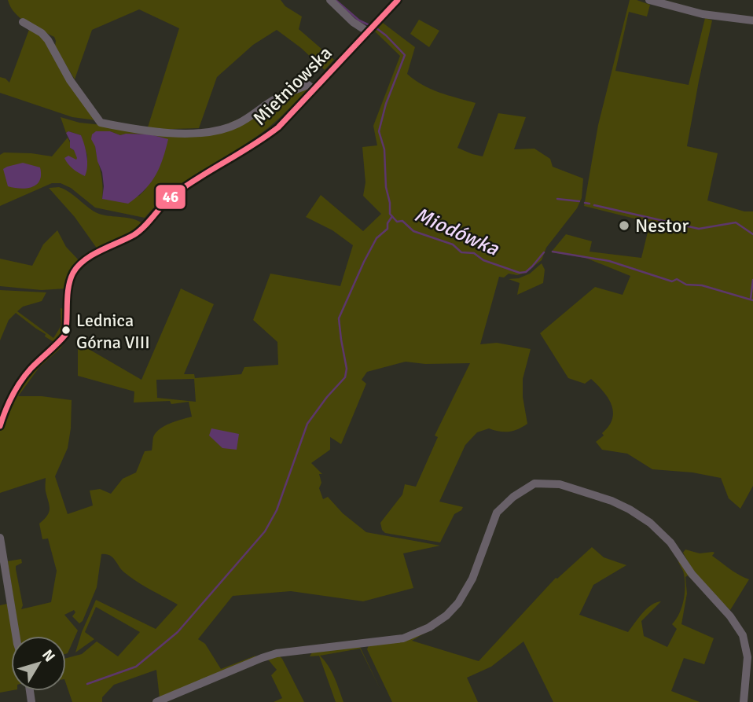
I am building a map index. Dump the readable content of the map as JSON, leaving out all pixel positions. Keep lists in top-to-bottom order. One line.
{"streets":{"street":["Mietniowska"]},"water":["Miodówka"],"places":["Nestor","Lednica Górna VIII"],"lines":["transit line 46"],"north":"top right"}
